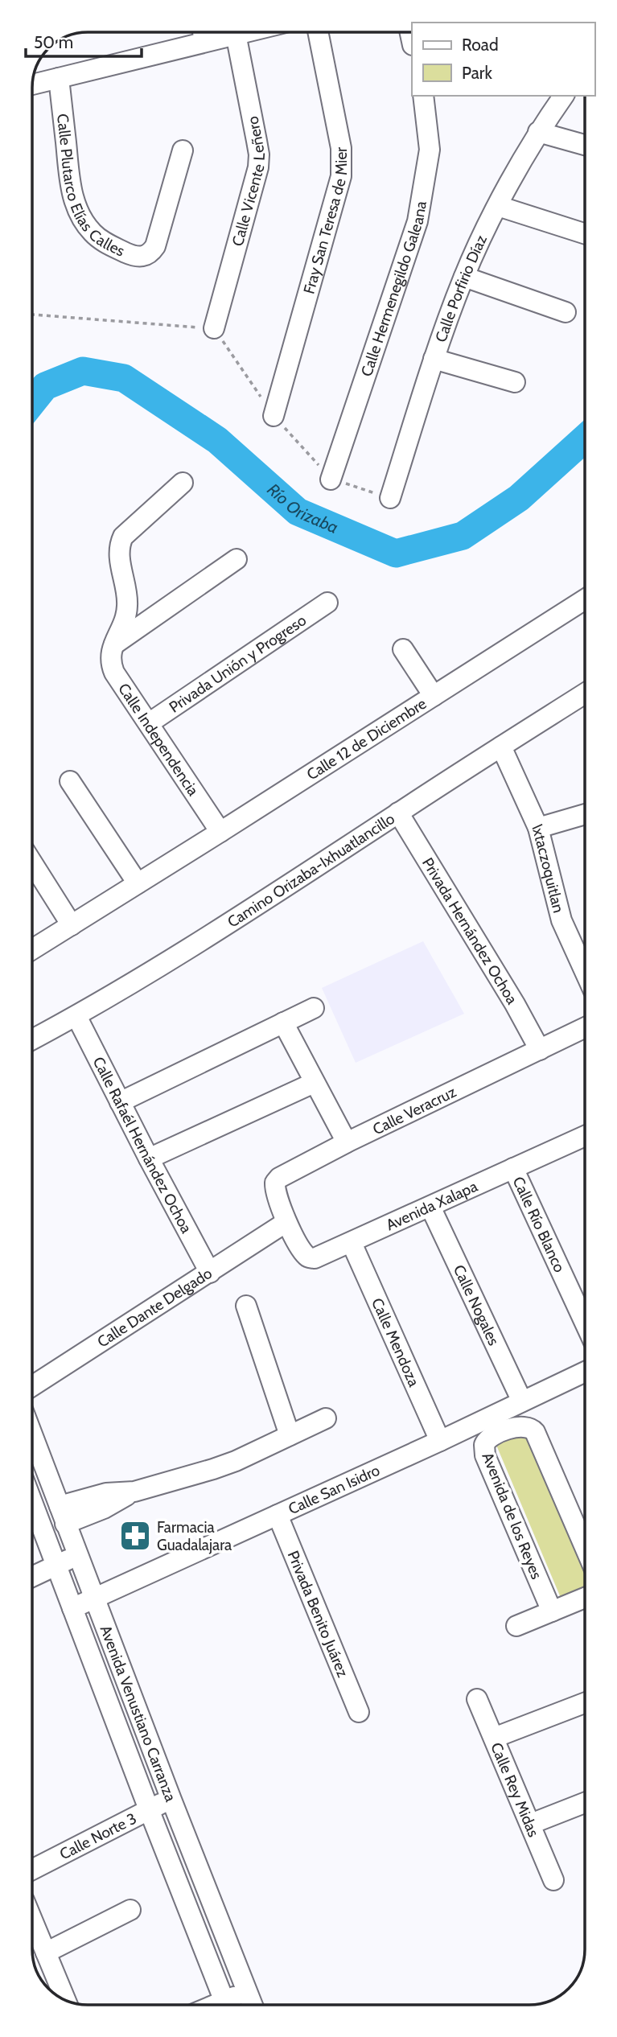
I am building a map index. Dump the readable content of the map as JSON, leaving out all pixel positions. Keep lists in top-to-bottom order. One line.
{"streets":{"street":["Calle Plutarco Elías Calles","Calle Vicente Leñero","Fray San Teresa de Mier","Calle Hermenegildo Galeana","Calle Porfirio Díaz","Privada Unión y Progreso","Calle 12 de Diciembre","Calle Independencia","Ixtaczoquitlan","Camino Orizaba-Ixhuatlancillo","Privada Hernández Ochoa","Calle Veracruz","Calle Rafaél Hernández Ochoa","Avenida Xalapa","Calle Río Blanco","Calle Nogales","Calle Dante Delgado","Calle Mendoza","Calle San Isidro","Avenida de los Reyes","Privada Benito Juárez","Avenida Venustiano Carranza","Calle Rey Midas","Calle Norte 3"]},"crossings":[["Privada Unión y Progreso","Calle Independencia"],["Calle 12 de Diciembre","Calle Independencia"],["Ixtaczoquitlan","Camino Orizaba-Ixhuatlancillo"],["Camino Orizaba-Ixhuatlancillo","Privada Hernández Ochoa"],["Camino Orizaba-Ixhuatlancillo","Calle Rafaél Hernández Ochoa"],["Privada Hernández Ochoa","Calle Veracruz"],["Calle Veracruz","Avenida Xalapa"],["Calle Veracruz","Calle Dante Delgado"],["Calle Rafaél Hernández Ochoa","Calle Dante Delgado"],["Avenida Xalapa","Calle Río Blanco"],["Avenida Xalapa","Calle Nogales"],["Avenida Xalapa","Calle Dante Delgado"],["Avenida Xalapa","Calle Mendoza"],["Calle Nogales","Calle San Isidro"],["Calle Mendoza","Calle San Isidro"],["Calle San Isidro","Privada Benito Juárez"],["Calle San Isidro","Avenida Venustiano Carranza"],["Avenida Venustiano Carranza","Calle Norte 3"]],"water":["Río Orizaba"],"places":{"pharmacy":["Farmacia Guadalajara"]},"legend":["Road","Park"],"scale_bar":"50 m"}
